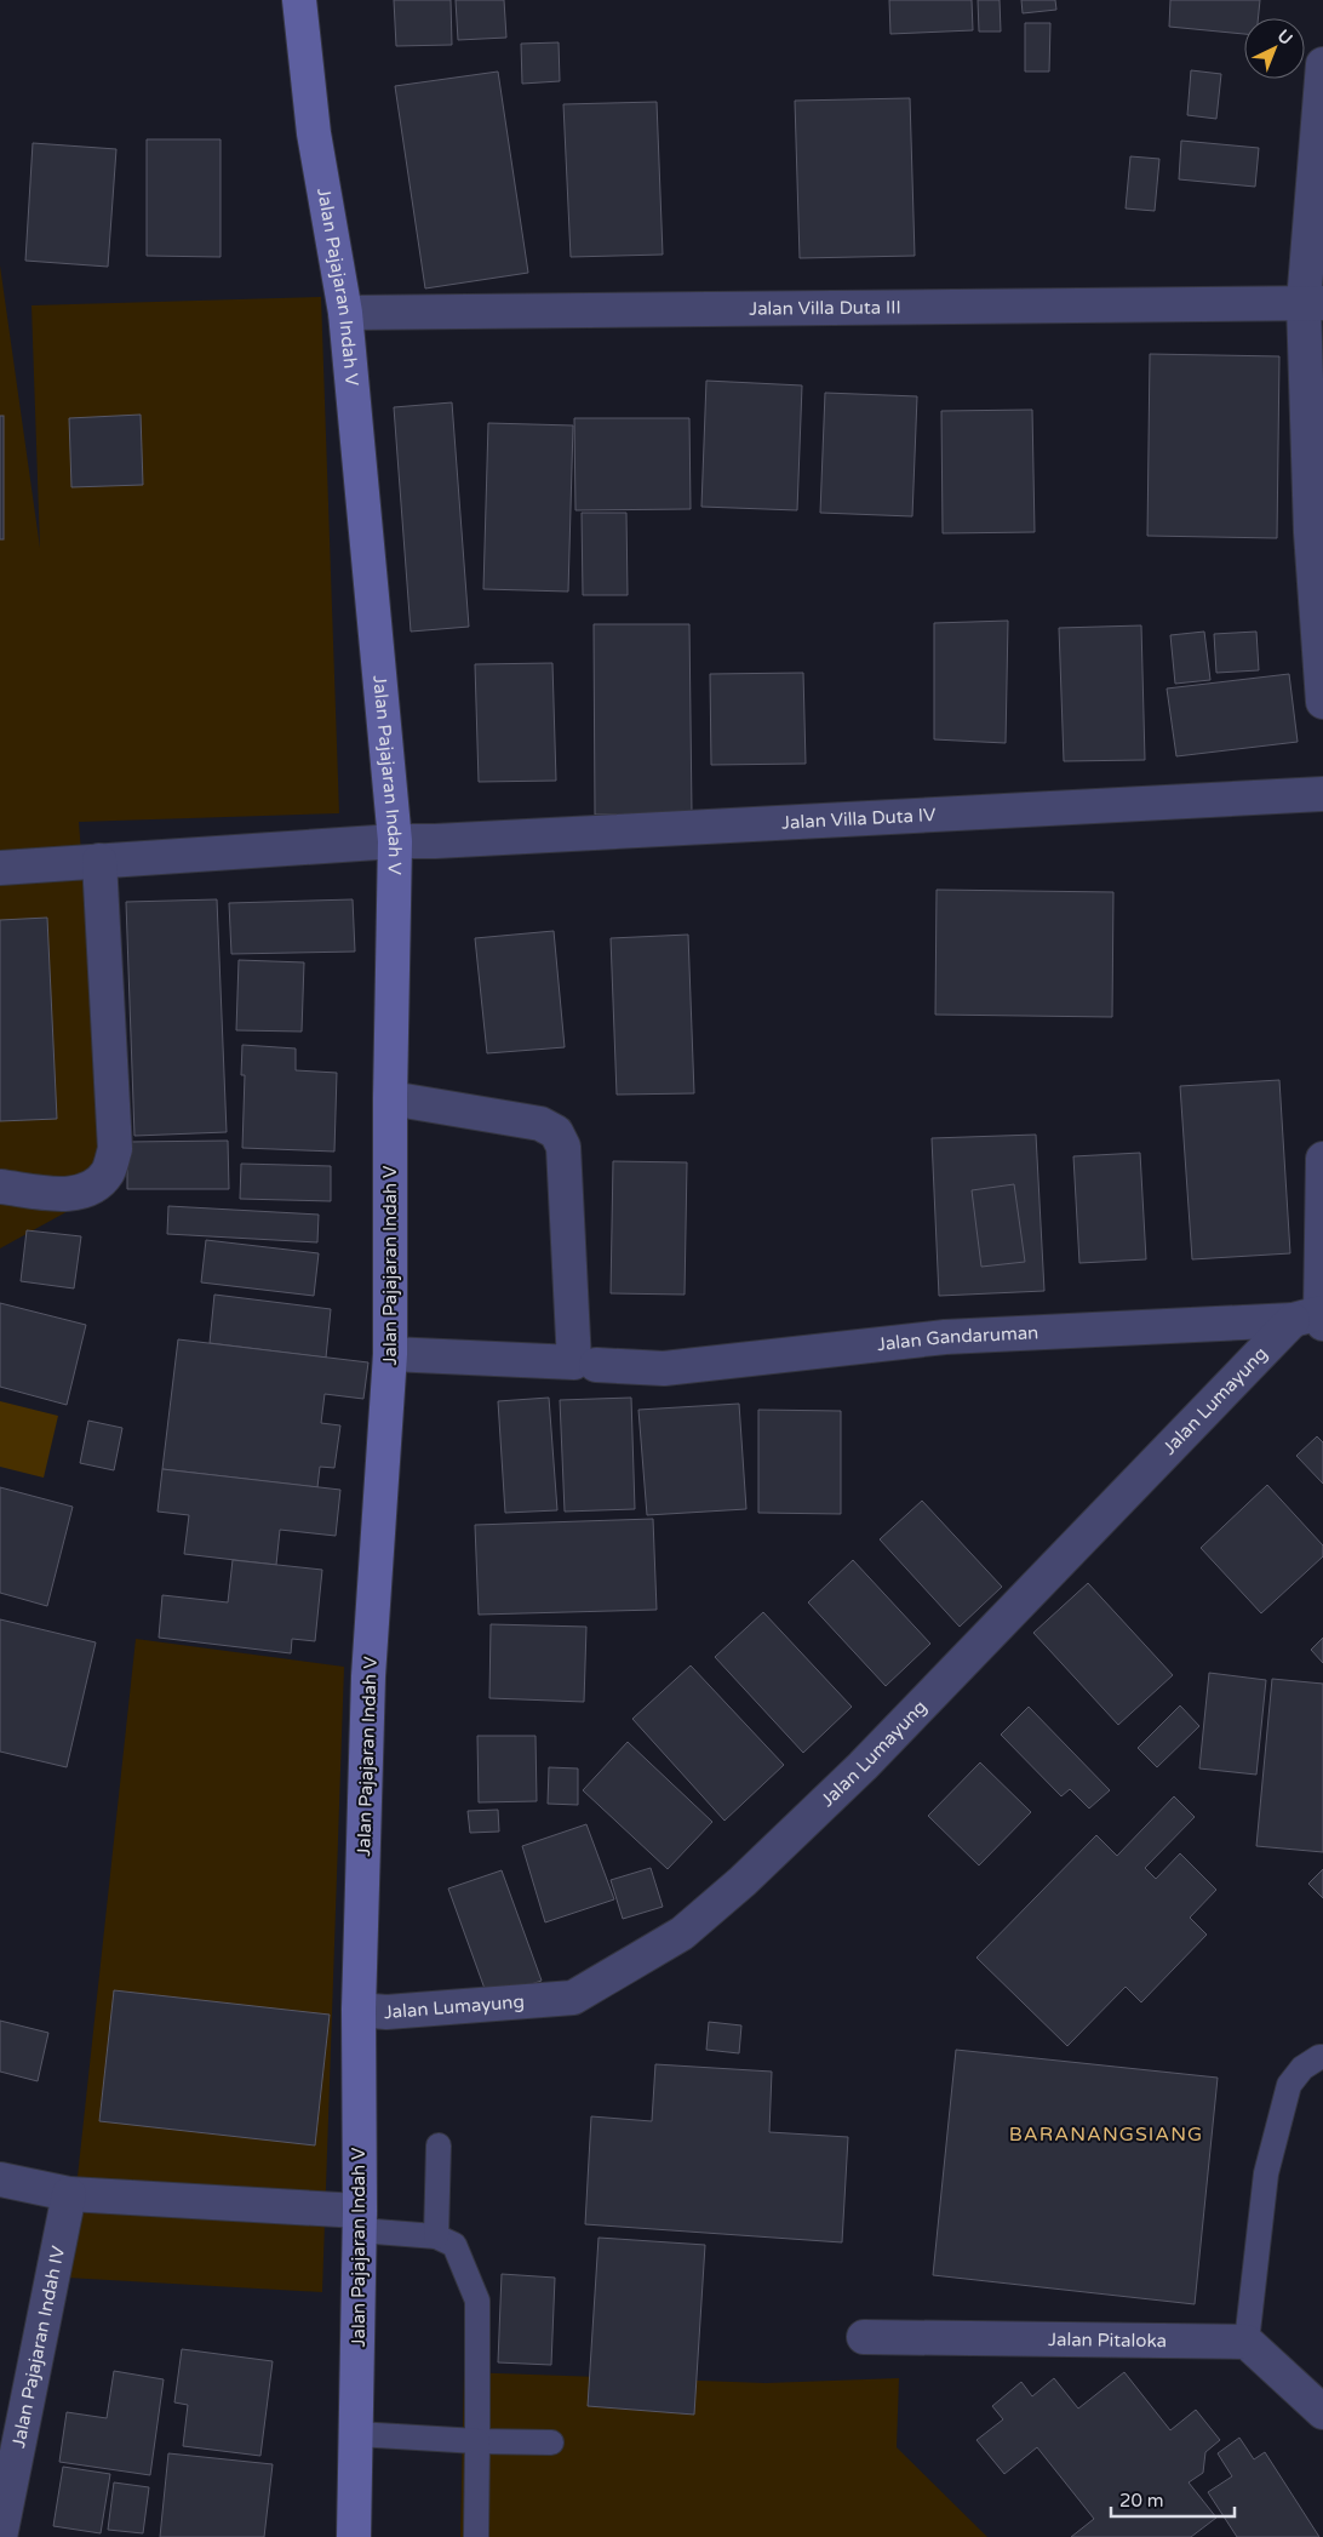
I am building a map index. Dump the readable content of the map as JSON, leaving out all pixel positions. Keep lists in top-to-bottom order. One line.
{"streets":{"street":["Jalan Pajajaran Indah V","Jalan Villa Duta III","Jalan Villa Duta IV","Jalan Gandaruman","Jalan Lumayung","Jalan Pitaloka","Jalan Pajajaran Indah IV"]},"crossings":[["Jalan Pajajaran Indah V","Jalan Villa Duta III"],["Jalan Pajajaran Indah V","Jalan Villa Duta IV"],["Jalan Pajajaran Indah V","Jalan Gandaruman"],["Jalan Pajajaran Indah V","Jalan Lumayung"],["Jalan Gandaruman","Jalan Lumayung"]],"districts":["BARANANGSIANG"],"scale_bar":"20 m","north":"top right"}
